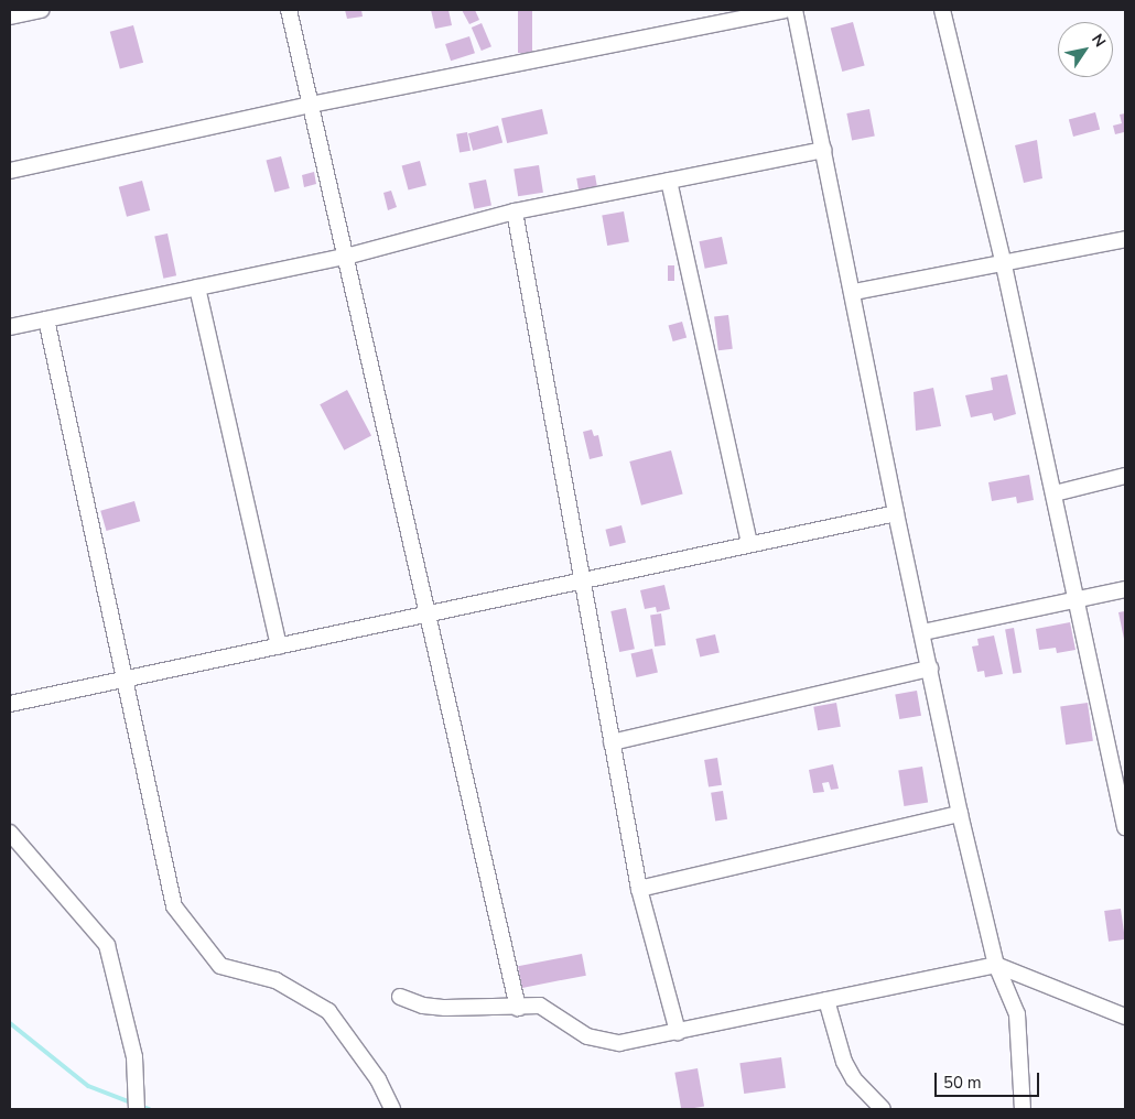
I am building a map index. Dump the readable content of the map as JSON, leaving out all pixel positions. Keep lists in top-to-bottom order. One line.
{"scale_bar":"50 m","north":"top right"}
